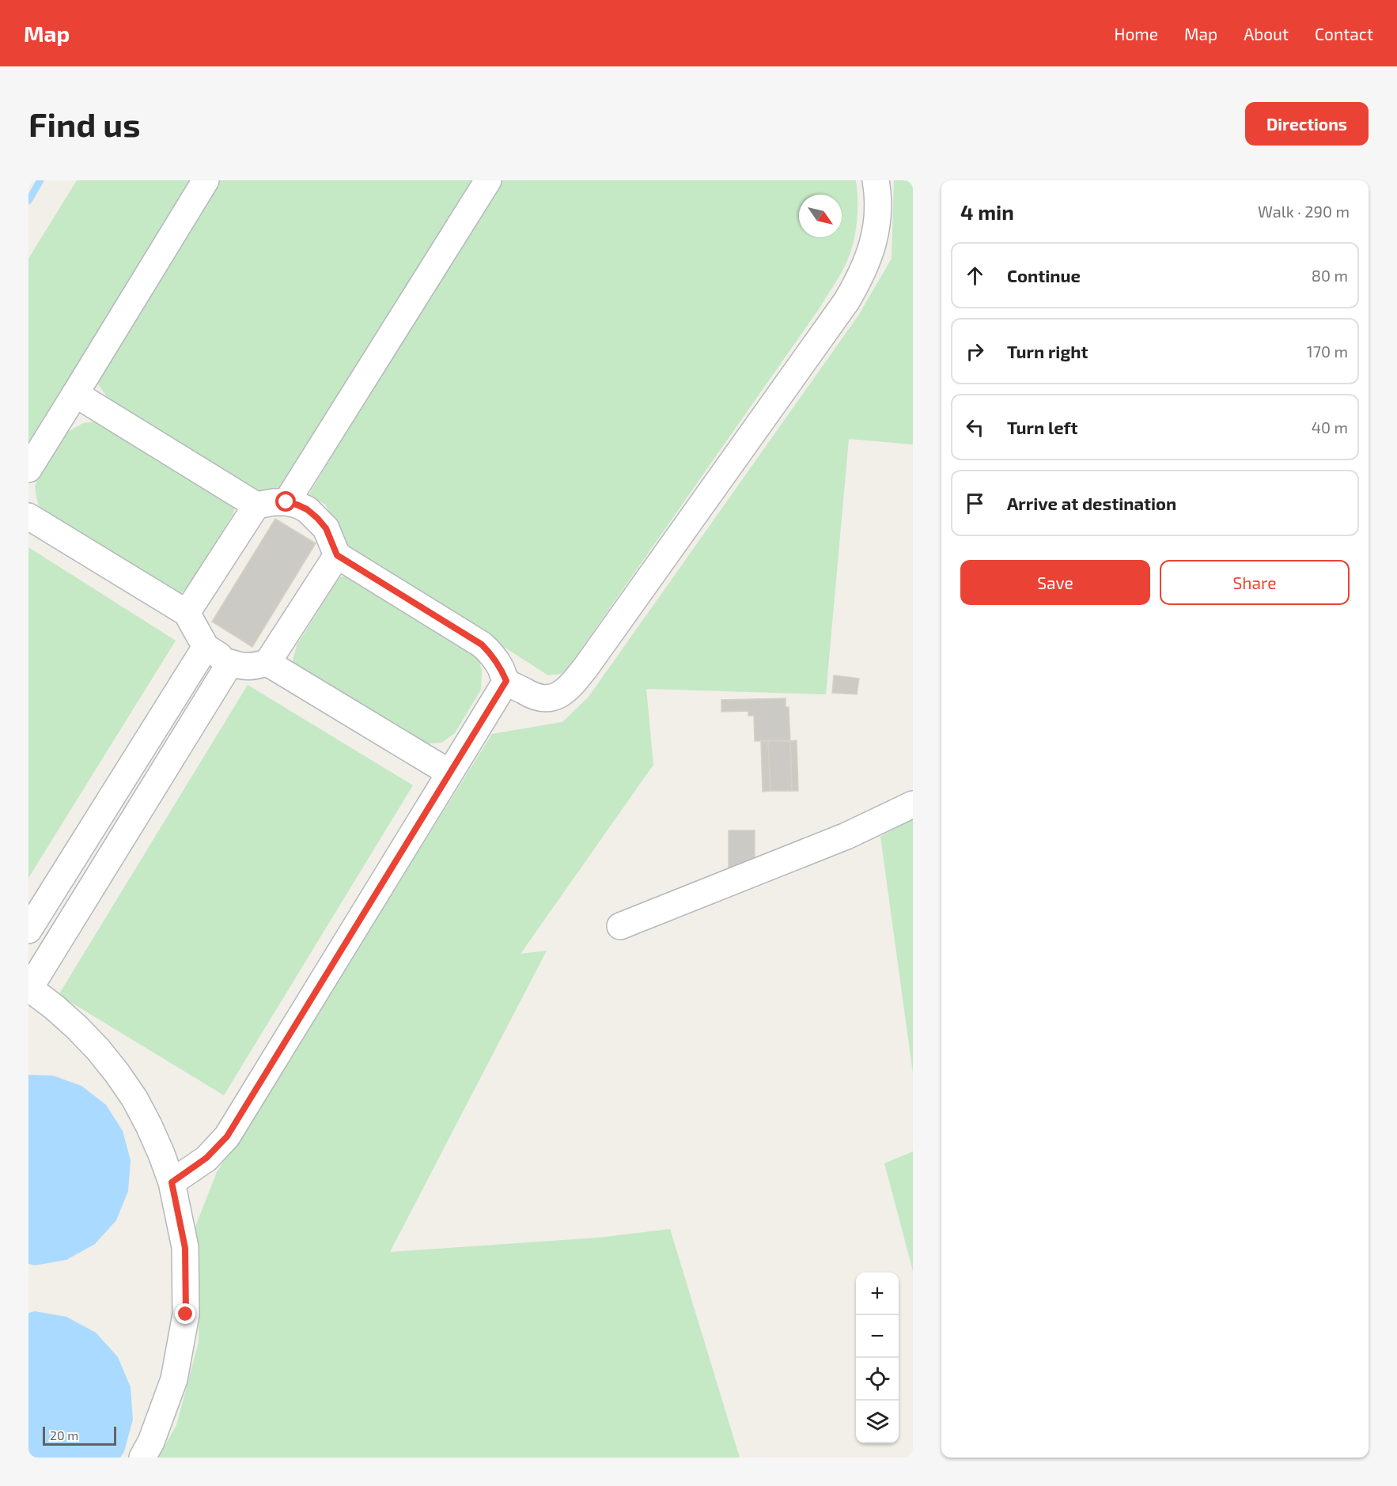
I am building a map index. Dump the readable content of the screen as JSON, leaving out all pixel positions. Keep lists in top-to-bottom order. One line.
{"scale_bar":"20 m","north":"bottom right","page":{"header":"Map","nav":["Home","Map","About","Contact"],"buttons":["Directions",["Save","Share"]],"title":"Find us","heading":["4 min","Walk · 290 m"],"list":[["Continue","80 m"],["Turn right","170 m"],["Turn left","40 m"],"Arrive at destination"],"map_buttons":["+","−"],"scale":"20 m"}}
